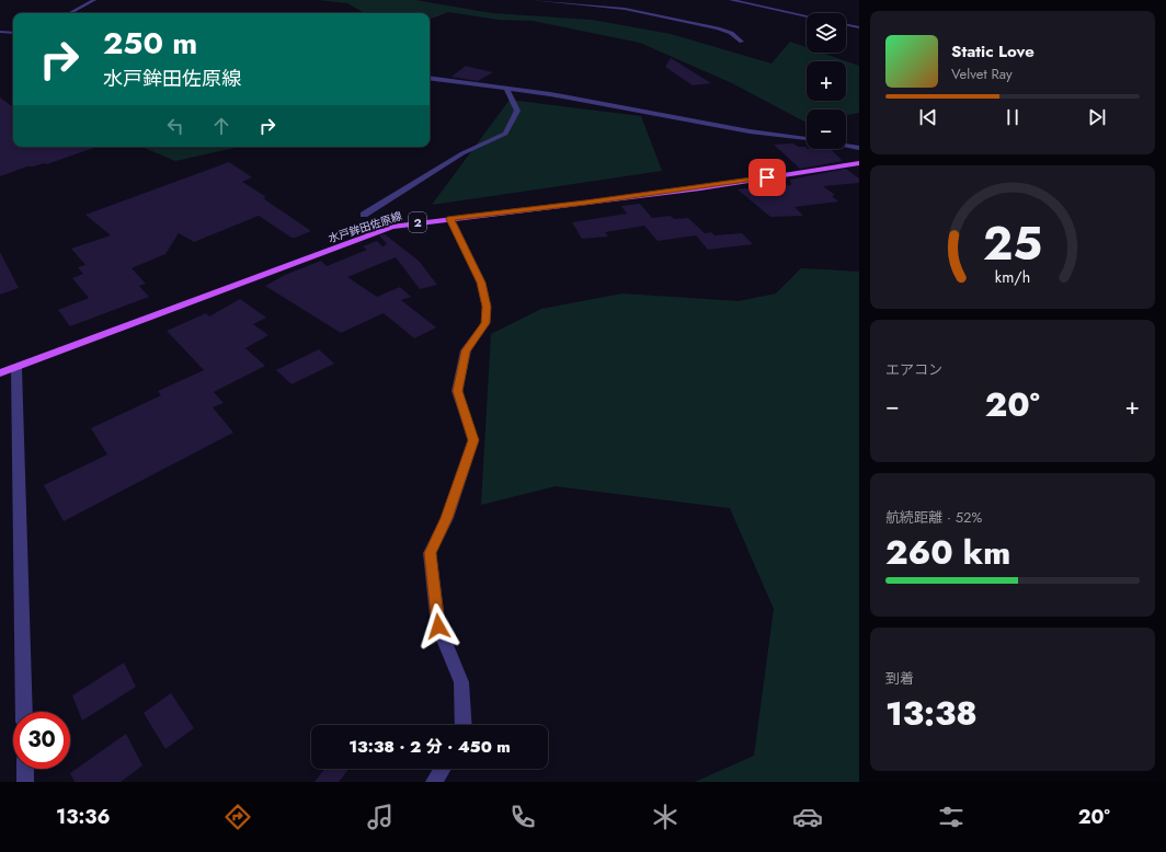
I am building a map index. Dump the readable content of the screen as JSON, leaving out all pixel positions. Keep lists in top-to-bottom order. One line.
{"streets":{"main road":["2","水戸鉾田佐原線"]},"page":{"map_buttons":["+","−"],"turn":["250 m","水戸鉾田佐原線"],"song":["Static Love","Velvet Ray"],"tile":["エアコン",["航続距離 · 52%","260 km"],["到着","13:38"]],"heat":["−","20°","+"],"limit":"30","trip":"13:38 · 2 分 · 450 m","tabs":["13:36","20°"],"gauge":["25","km/h"]}}
